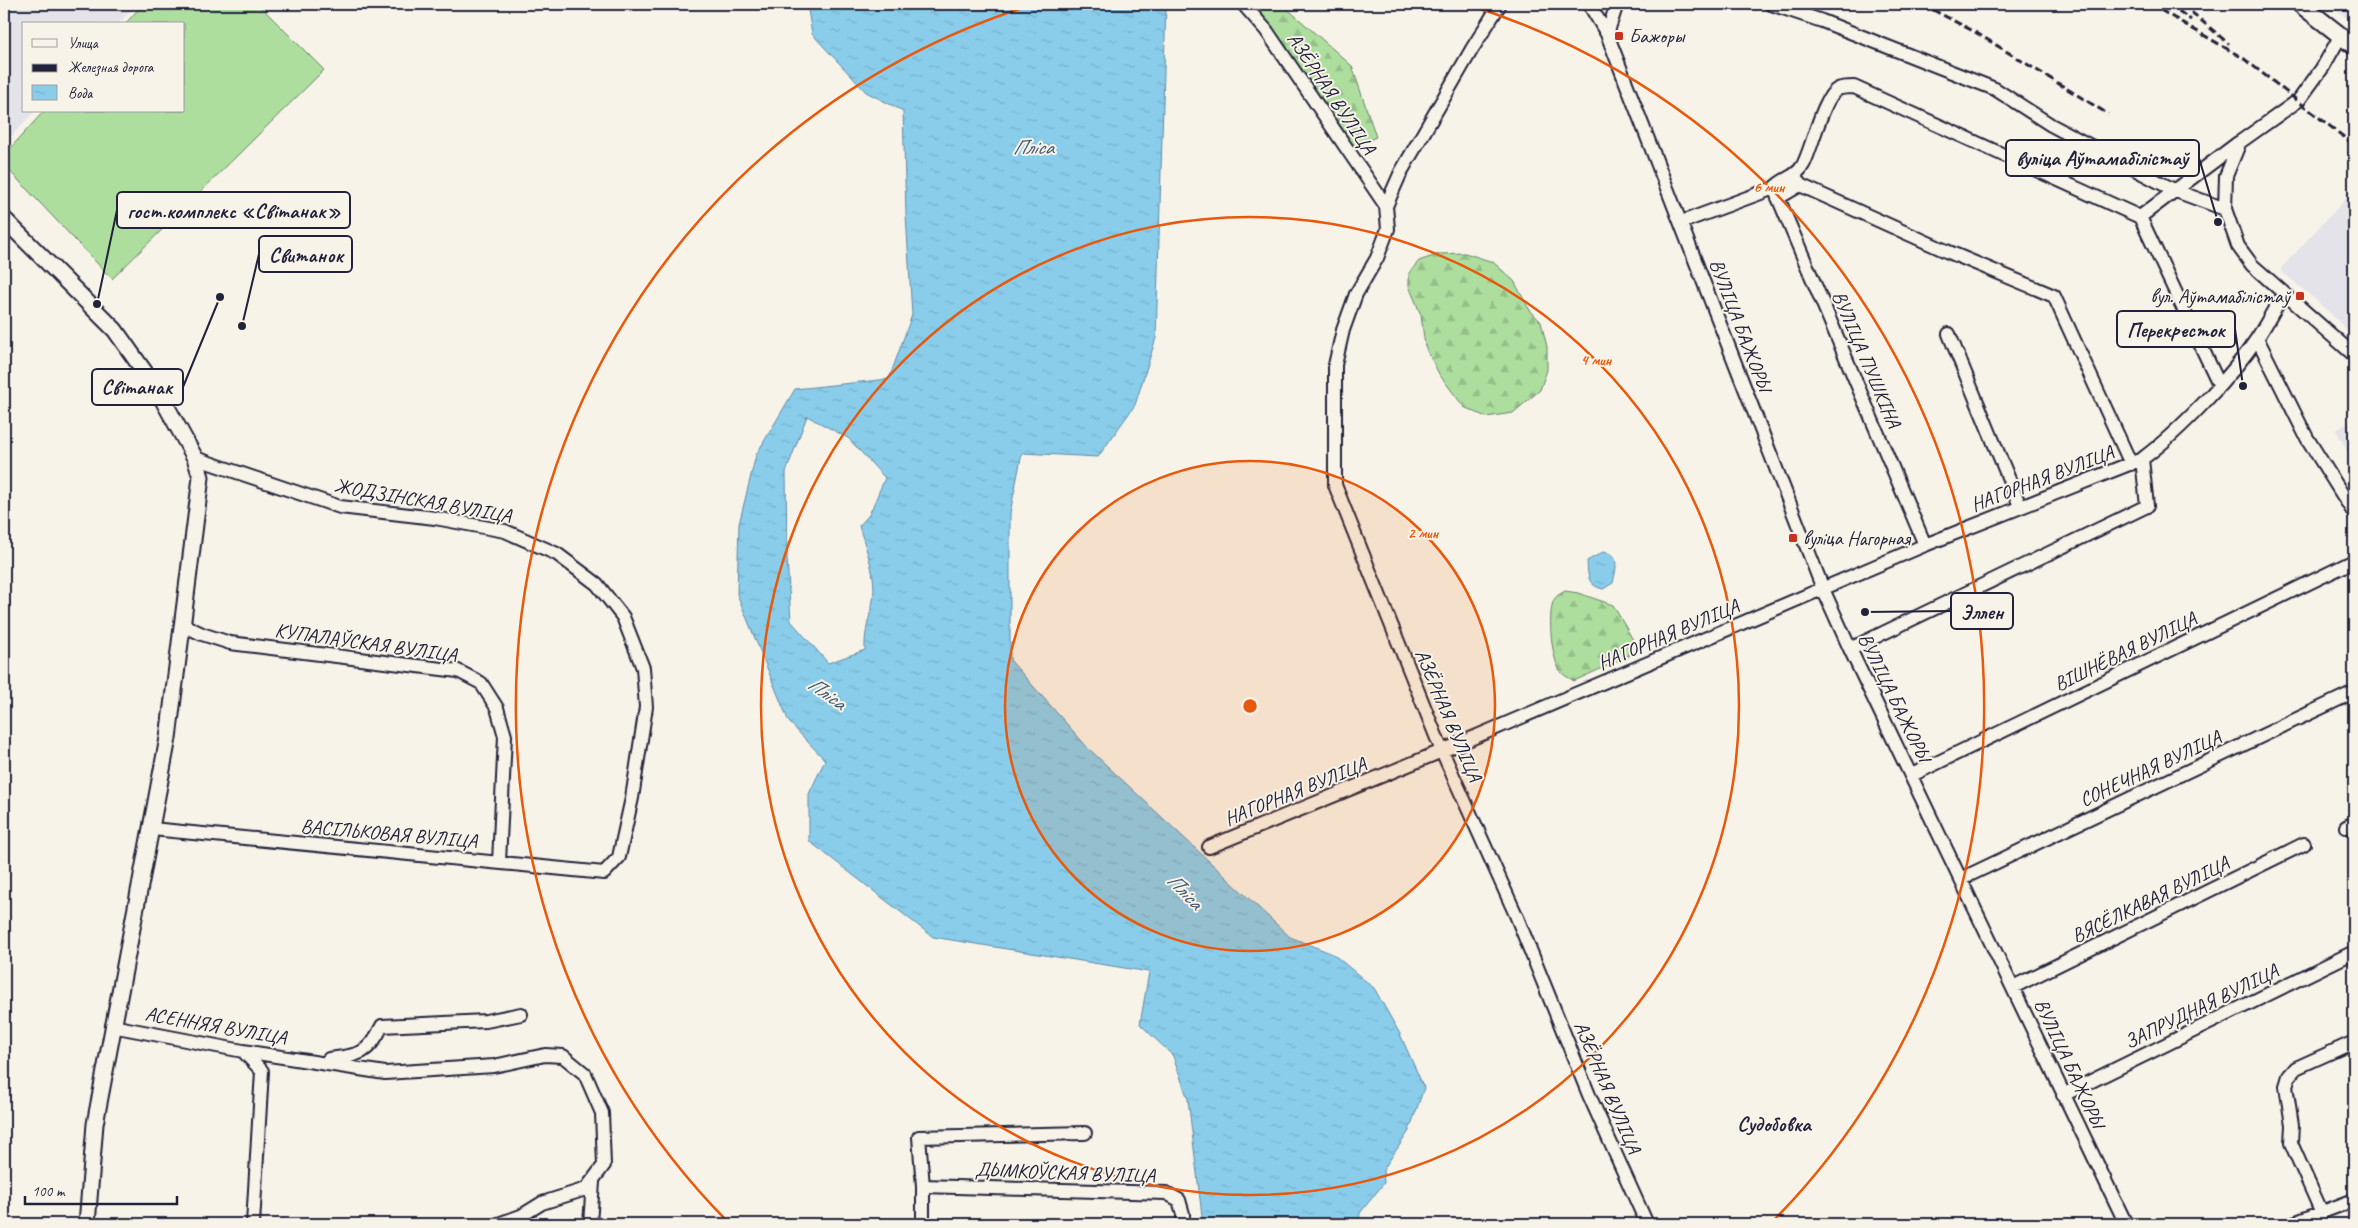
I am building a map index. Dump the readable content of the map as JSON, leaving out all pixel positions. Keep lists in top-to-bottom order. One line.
{"streets":{"street":["АЗЁРНАЯ ВУЛІЦА","ВУЛІЦА БАЖОРЫ","ВУЛІЦА ПУШКІНА","НАГОРНАЯ ВУЛІЦА","ЖОДЗІНСКАЯ ВУЛІЦА","КУПАЛАЎСКАЯ ВУЛІЦА","ВІШНЁВАЯ ВУЛІЦА","СОНЕЧНАЯ ВУЛІЦА","ВАСІЛЬКОВАЯ ВУЛІЦА","ВЯСЁЛКАВАЯ ВУЛІЦА","ЗАПРУДНАЯ ВУЛІЦА","АСЕННЯЯ ВУЛІЦА","ДЫМКОЎСКАЯ ВУЛІЦА"]},"crossings":[["АЗЁРНАЯ ВУЛІЦА","НАГОРНАЯ ВУЛІЦА"],["ВУЛІЦА БАЖОРЫ","НАГОРНАЯ ВУЛІЦА"],["ВУЛІЦА БАЖОРЫ","ВІШНЁВАЯ ВУЛІЦА"],["ВУЛІЦА БАЖОРЫ","СОНЕЧНАЯ ВУЛІЦА"],["ВУЛІЦА БАЖОРЫ","ВЯСЁЛКАВАЯ ВУЛІЦА"],["ВУЛІЦА БАЖОРЫ","ЗАПРУДНАЯ ВУЛІЦА"],["ВУЛІЦА ПУШКІНА","НАГОРНАЯ ВУЛІЦА"],["ЖОДЗІНСКАЯ ВУЛІЦА","ВАСІЛЬКОВАЯ ВУЛІЦА"],["КУПАЛАЎСКАЯ ВУЛІЦА","ВАСІЛЬКОВАЯ ВУЛІЦА"]],"districts":["Судобовка"],"water":["Пліса"],"places":{"transit":["Бажоры","вул. Аўтамабілістаў","вуліца Нагорная"],"other":["вуліца Аўтамабілістаў","Світанак","гост.комплекс «Світанак»","Свитанок","Перекресток","Эллен"]},"legend":["Улица","Железная дорога","Вода"],"scale_bar":"100 m","rings":["6 мин","4 мин","2 мин"]}
